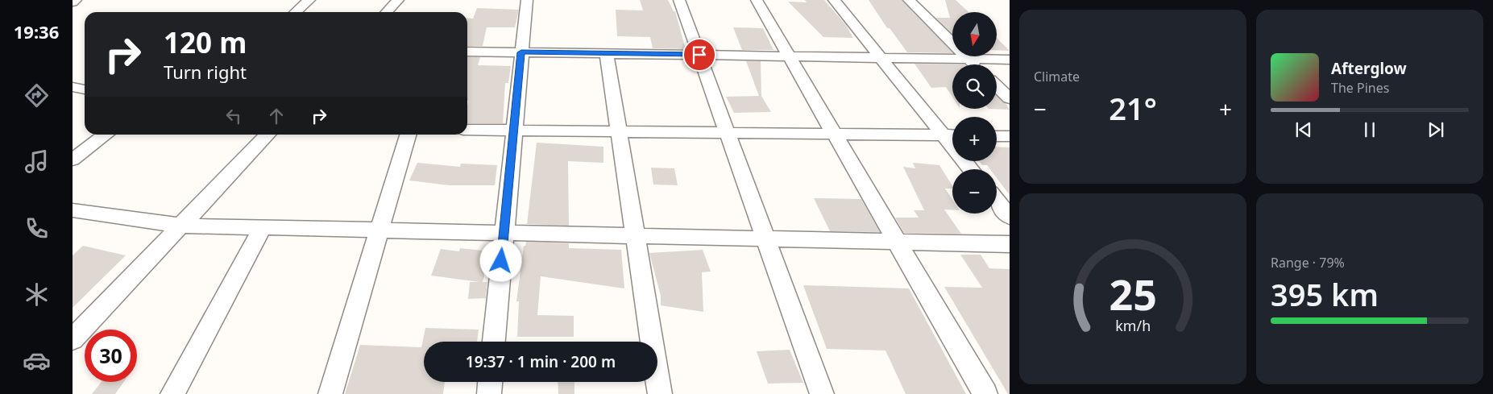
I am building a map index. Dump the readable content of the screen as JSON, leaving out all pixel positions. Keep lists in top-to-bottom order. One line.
{"north":"bottom","page":{"tabs":"19:36","tile":["Climate",["Range · 79%","395 km"]],"map_buttons":["+","−"],"turn":["120 m","Turn right"],"song":["Afterglow","The Pines"],"heat":["−","21°","+"],"limit":"30","trip":"19:37 · 1 min · 200 m","gauge":["25","km/h"]}}
